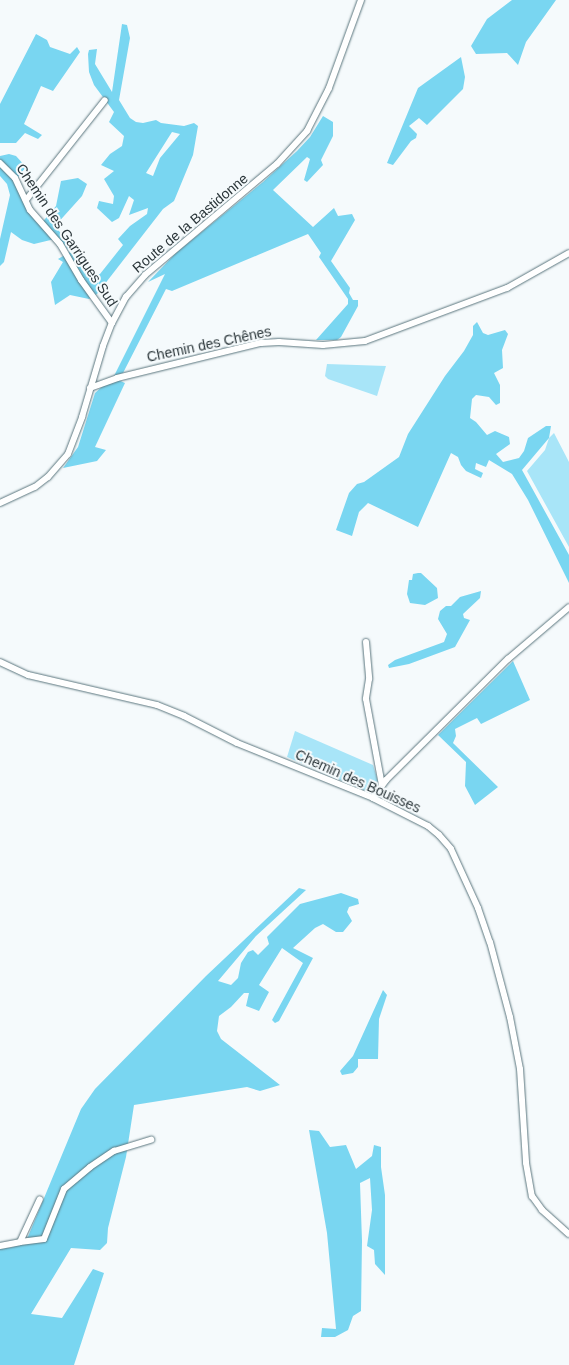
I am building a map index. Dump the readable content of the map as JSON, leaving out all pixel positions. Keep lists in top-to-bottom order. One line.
{"streets":{"street":["Route de la Bastidonne","Chemin des Garrigues Sud","Chemin des Chênes","Chemin des Bouisses"]},"crossings":[["Route de la Bastidonne","Chemin des Garrigues Sud"],["Route de la Bastidonne","Chemin des Chênes"]]}
